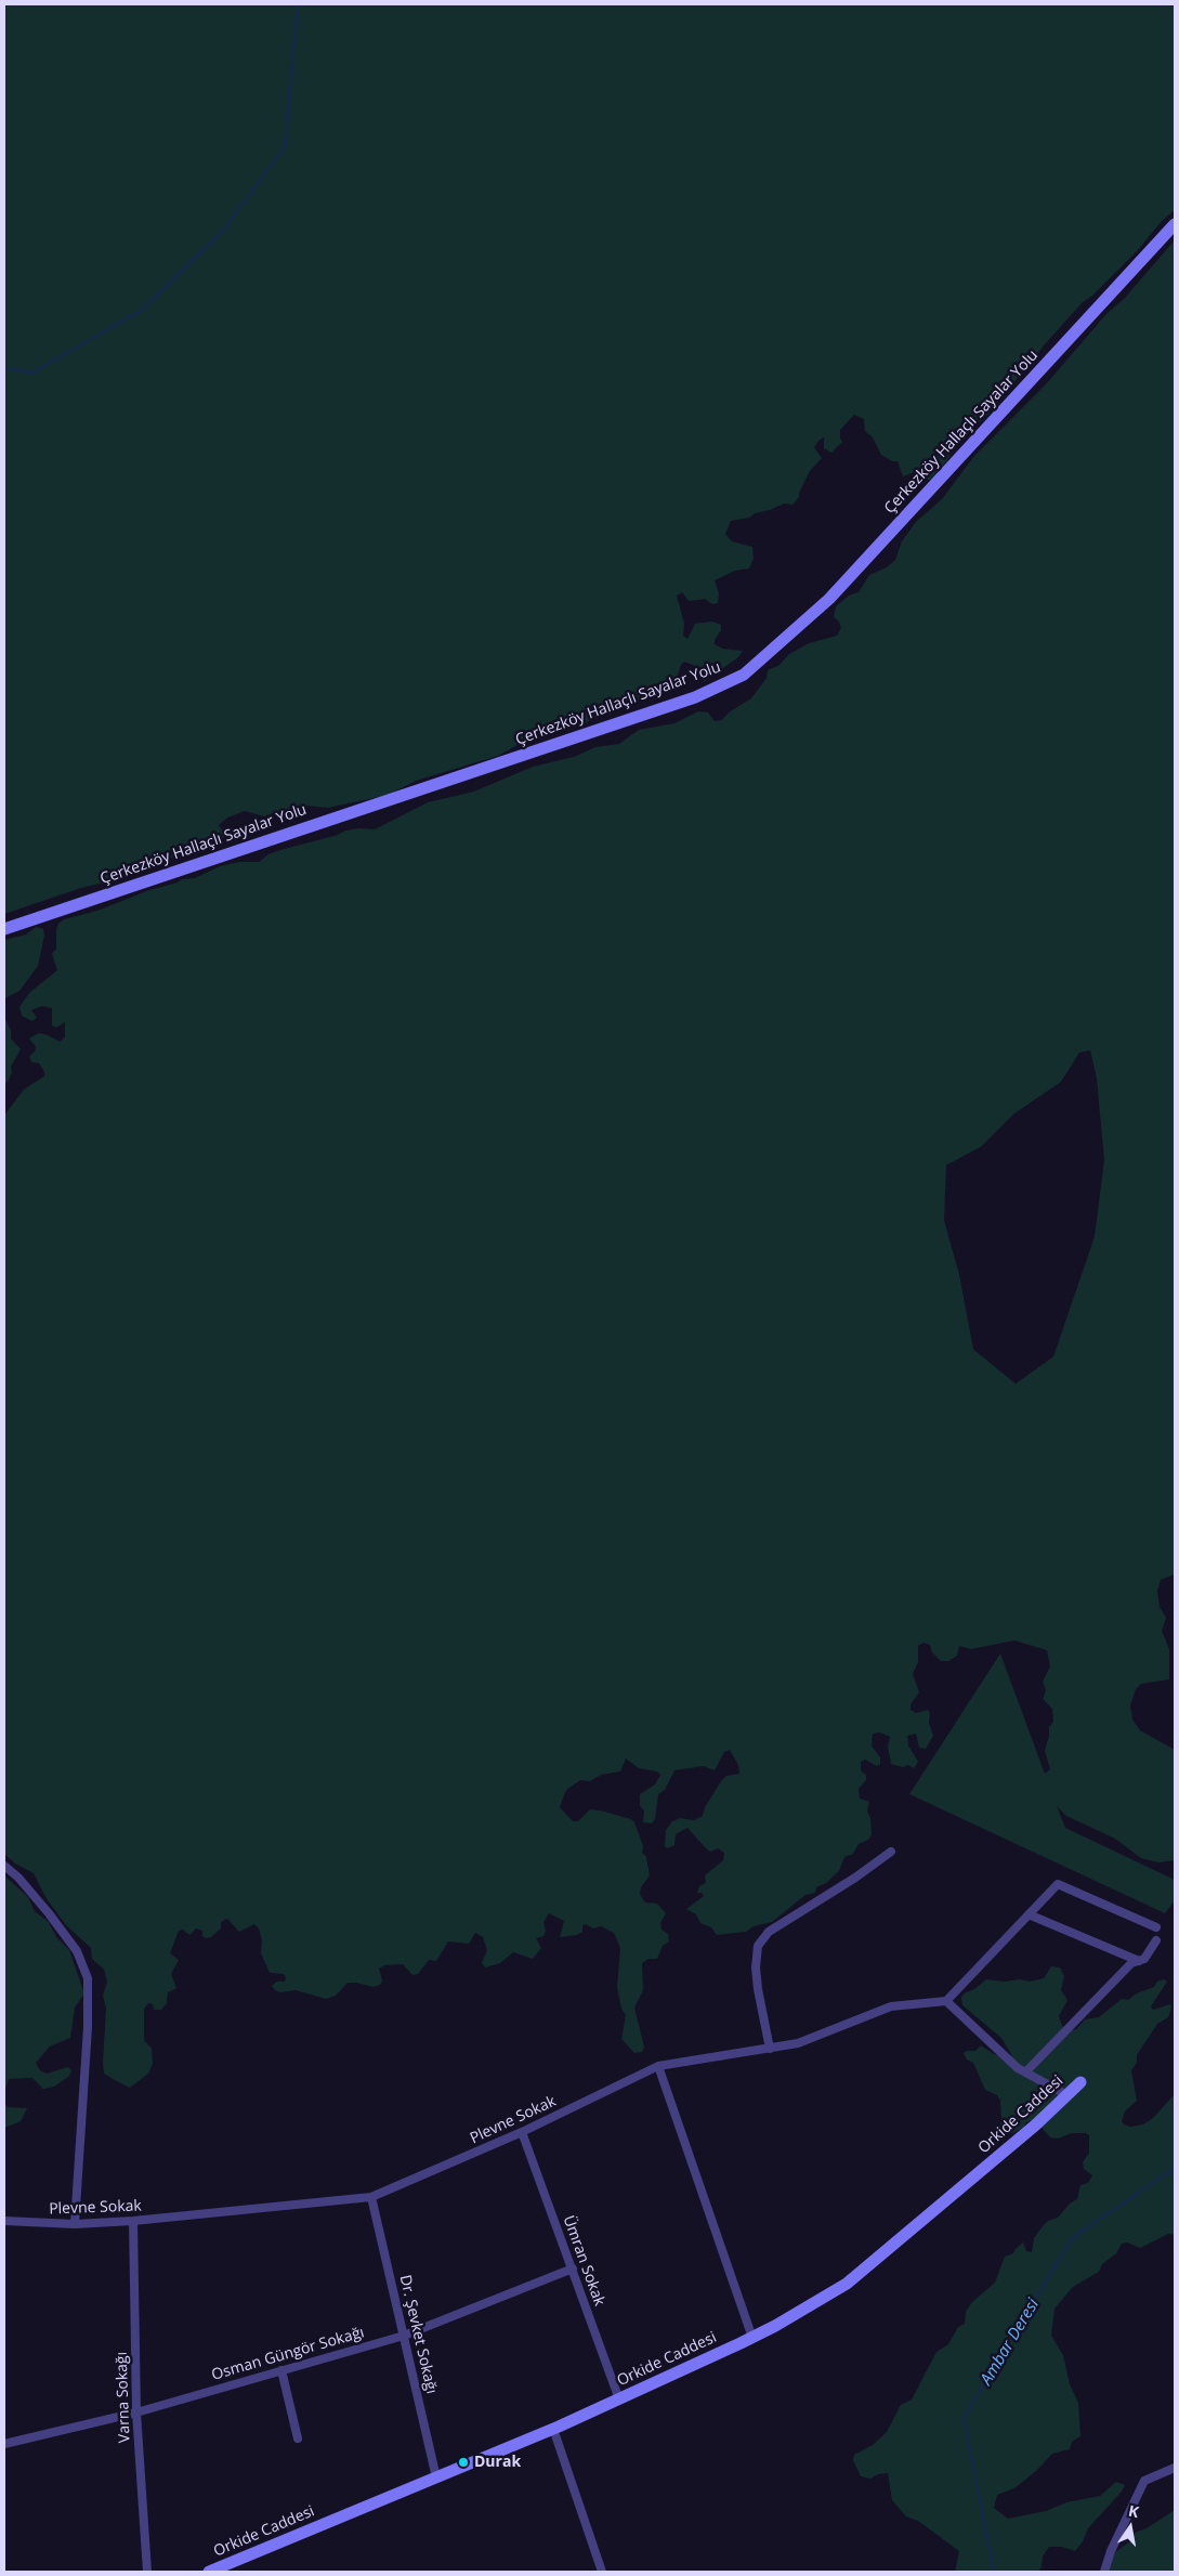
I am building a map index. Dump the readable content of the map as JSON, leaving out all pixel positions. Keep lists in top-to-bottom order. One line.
{"streets":{"main road":["Çerkezköy Hallaçlı Sayalar Yolu","Orkide Caddesi"],"street":["Plevne Sokak","Ümran Sokak","Dr. Şevket Sokağı","Osman Güngör Sokağı","Varna Sokağı"]},"crossings":[["Orkide Caddesi","Ümran Sokak"],["Orkide Caddesi","Dr. Şevket Sokağı"],["Plevne Sokak","Ümran Sokak"],["Plevne Sokak","Dr. Şevket Sokağı"],["Plevne Sokak","Varna Sokağı"],["Ümran Sokak","Osman Güngör Sokağı"],["Dr. Şevket Sokağı","Osman Güngör Sokağı"],["Osman Güngör Sokağı","Varna Sokağı"]],"water":["Ambar Deresi"],"places":["Durak"],"north":"top"}
